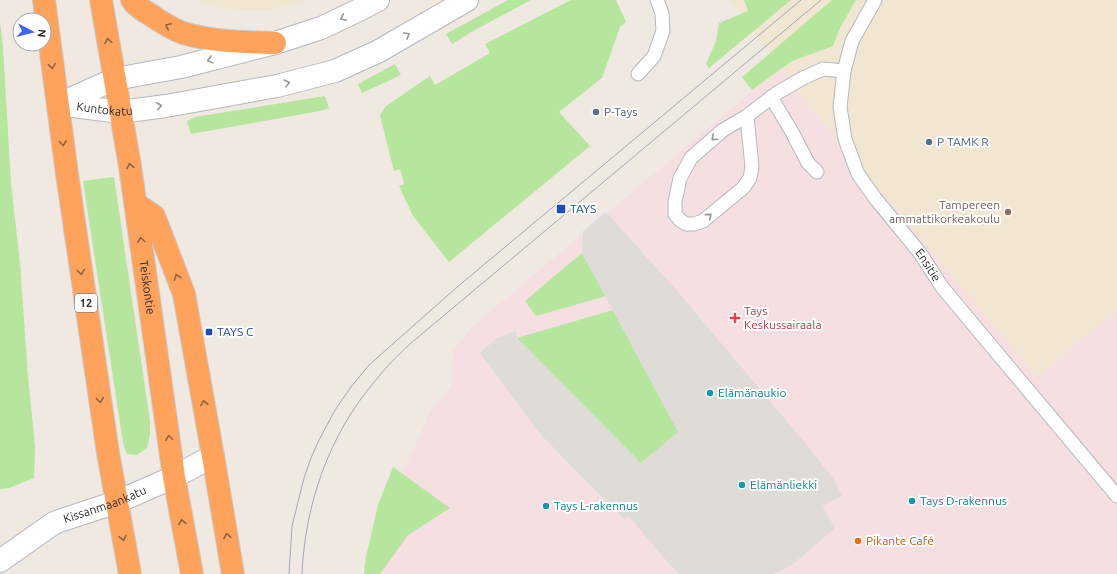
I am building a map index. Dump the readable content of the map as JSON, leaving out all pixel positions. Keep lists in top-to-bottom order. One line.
{"streets":{"highway":["Teiskontie","12"],"street":["Kuntokatu","Kissanmaankatu"],"lane":["Ensitie"]},"crossings":[["Kuntokatu","Teiskontie"],["Kuntokatu","12"],["Teiskontie","Kissanmaankatu"],["12","Kissanmaankatu"]],"places":{"other":["P-Tays","P TAMK R","Tampereen ammattikorkeakoulu","Elämänaukio","Elämänliekki","Tays D-rakennus","Tays L-rakennus","Pikante Café"],"transit":["TAYS","TAYS C"],"health":["Tays Keskussairaala"]},"north":"right"}
